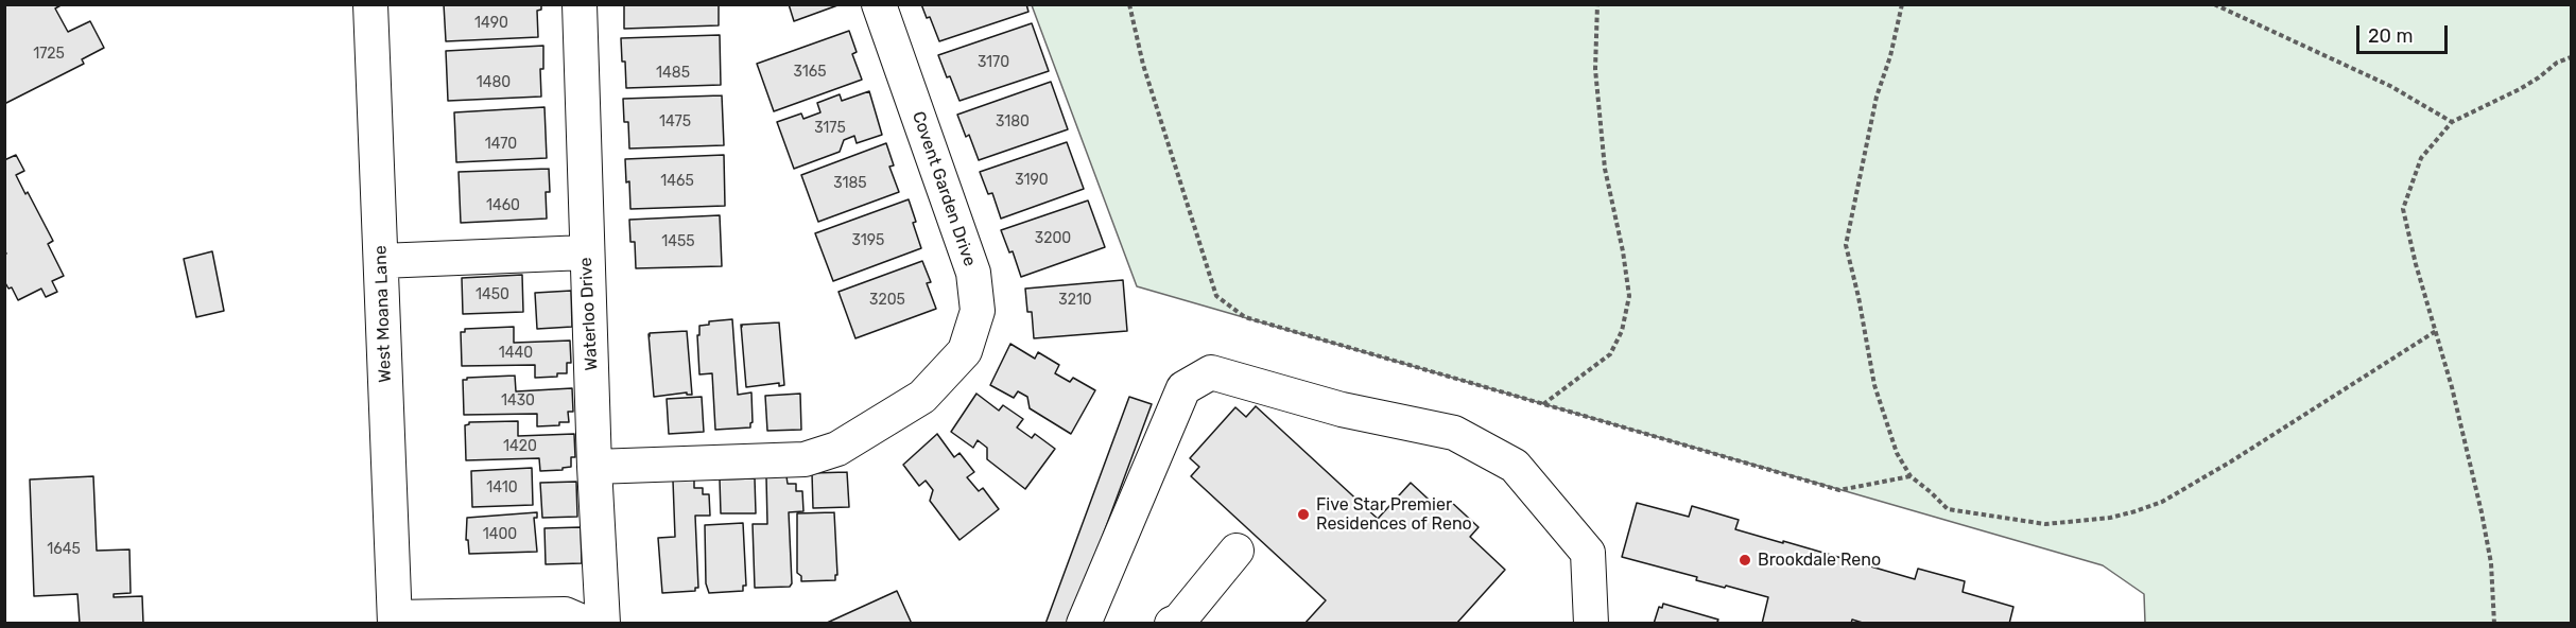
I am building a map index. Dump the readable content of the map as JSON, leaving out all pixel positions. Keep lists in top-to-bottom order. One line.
{"streets":{"street":["Covent Garden Drive","West Moana Lane","Waterloo Drive"]},"crossings":[["Covent Garden Drive","Waterloo Drive"]],"places":["Five Star Premier Residences of Reno","Brookdale Reno"],"house_numbers":["1490","1725","3170","3165","1485","1480","1475","3180","3175","1470","3190","1465","3185","1460","3200","3195","1455","1450","3205","3210","1440","1430","1420","1410","1400","1645"],"scale_bar":"20 m"}
